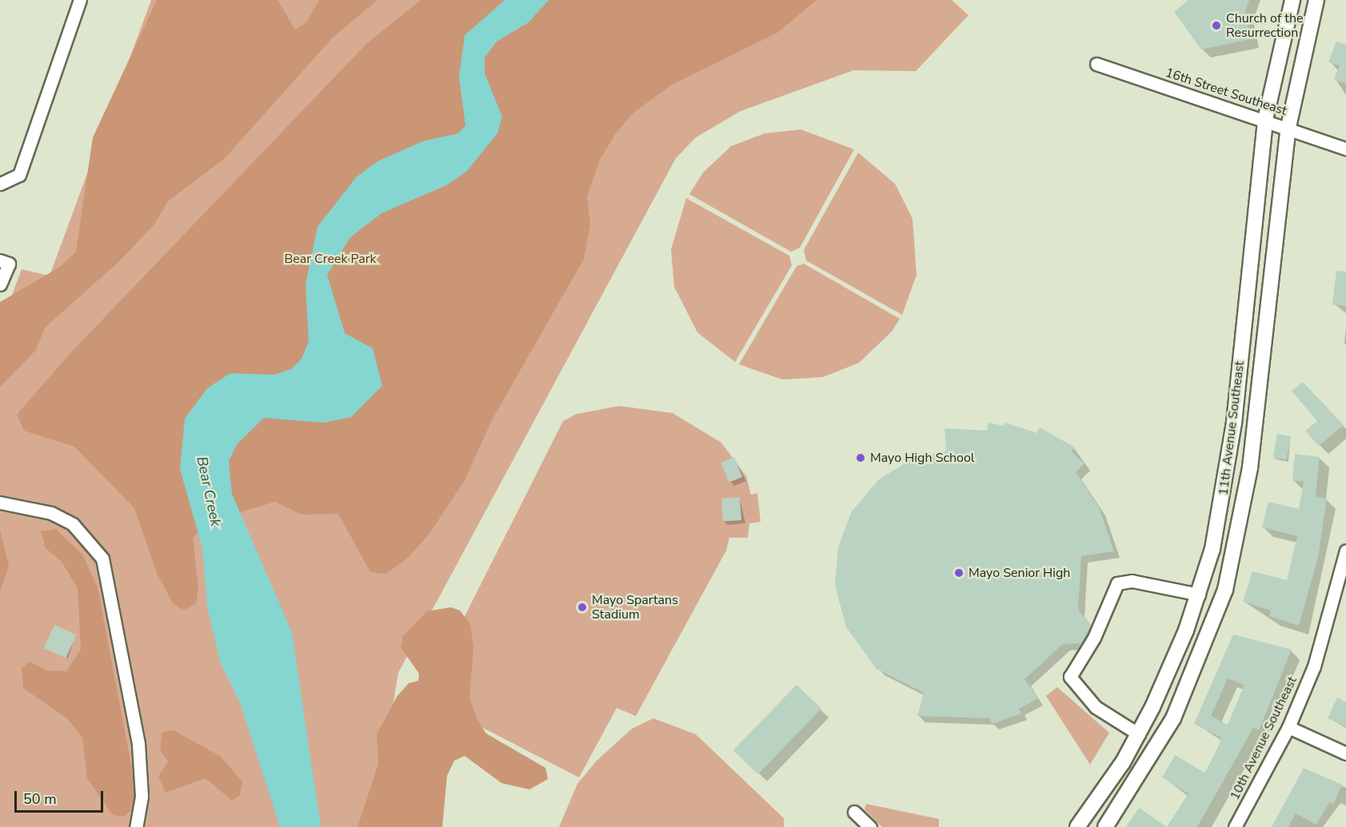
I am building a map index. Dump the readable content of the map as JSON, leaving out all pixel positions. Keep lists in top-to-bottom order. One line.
{"streets":{"main road":["11th Avenue Southeast"],"street":["16th Street Southeast","10th Avenue Southeast"]},"crossings":[["16th Street Southeast","11th Avenue Southeast"]],"water":["Bear Creek"],"parks":["Bear Creek Park"],"places":["Church of the Resurrection","Mayo High School","Mayo Senior High","Mayo Spartans Stadium"],"scale_bar":"50 m"}
